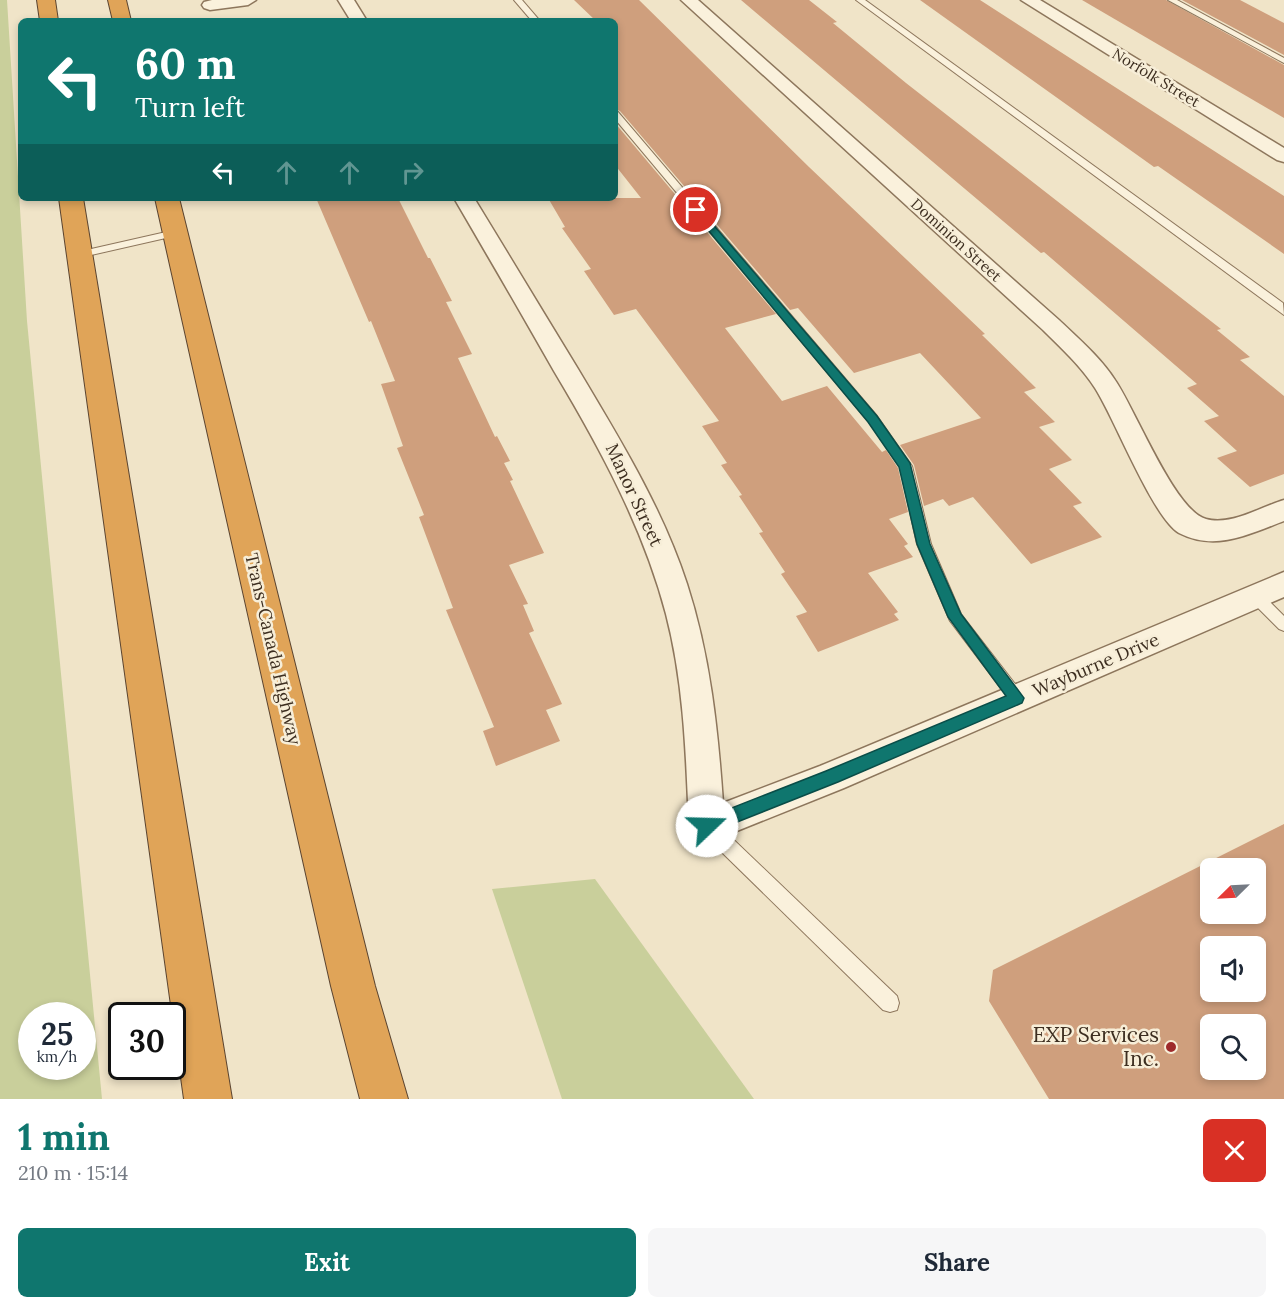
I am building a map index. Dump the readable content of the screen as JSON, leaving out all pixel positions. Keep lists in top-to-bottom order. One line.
{"streets":{"highway":["Trans-Canada Highway"],"street":["Norfolk Street","Dominion Street","Manor Street","Wayburne Drive"]},"crossings":[["Manor Street","Wayburne Drive"]],"places":["EXP Services Inc."],"north":"bottom left","page":{"turn":["60 m","Turn left"],"speed":"25 km/h","limit":"30","heading":["1 min","210 m · 15:14"],"buttons":["Exit","Share"]}}
